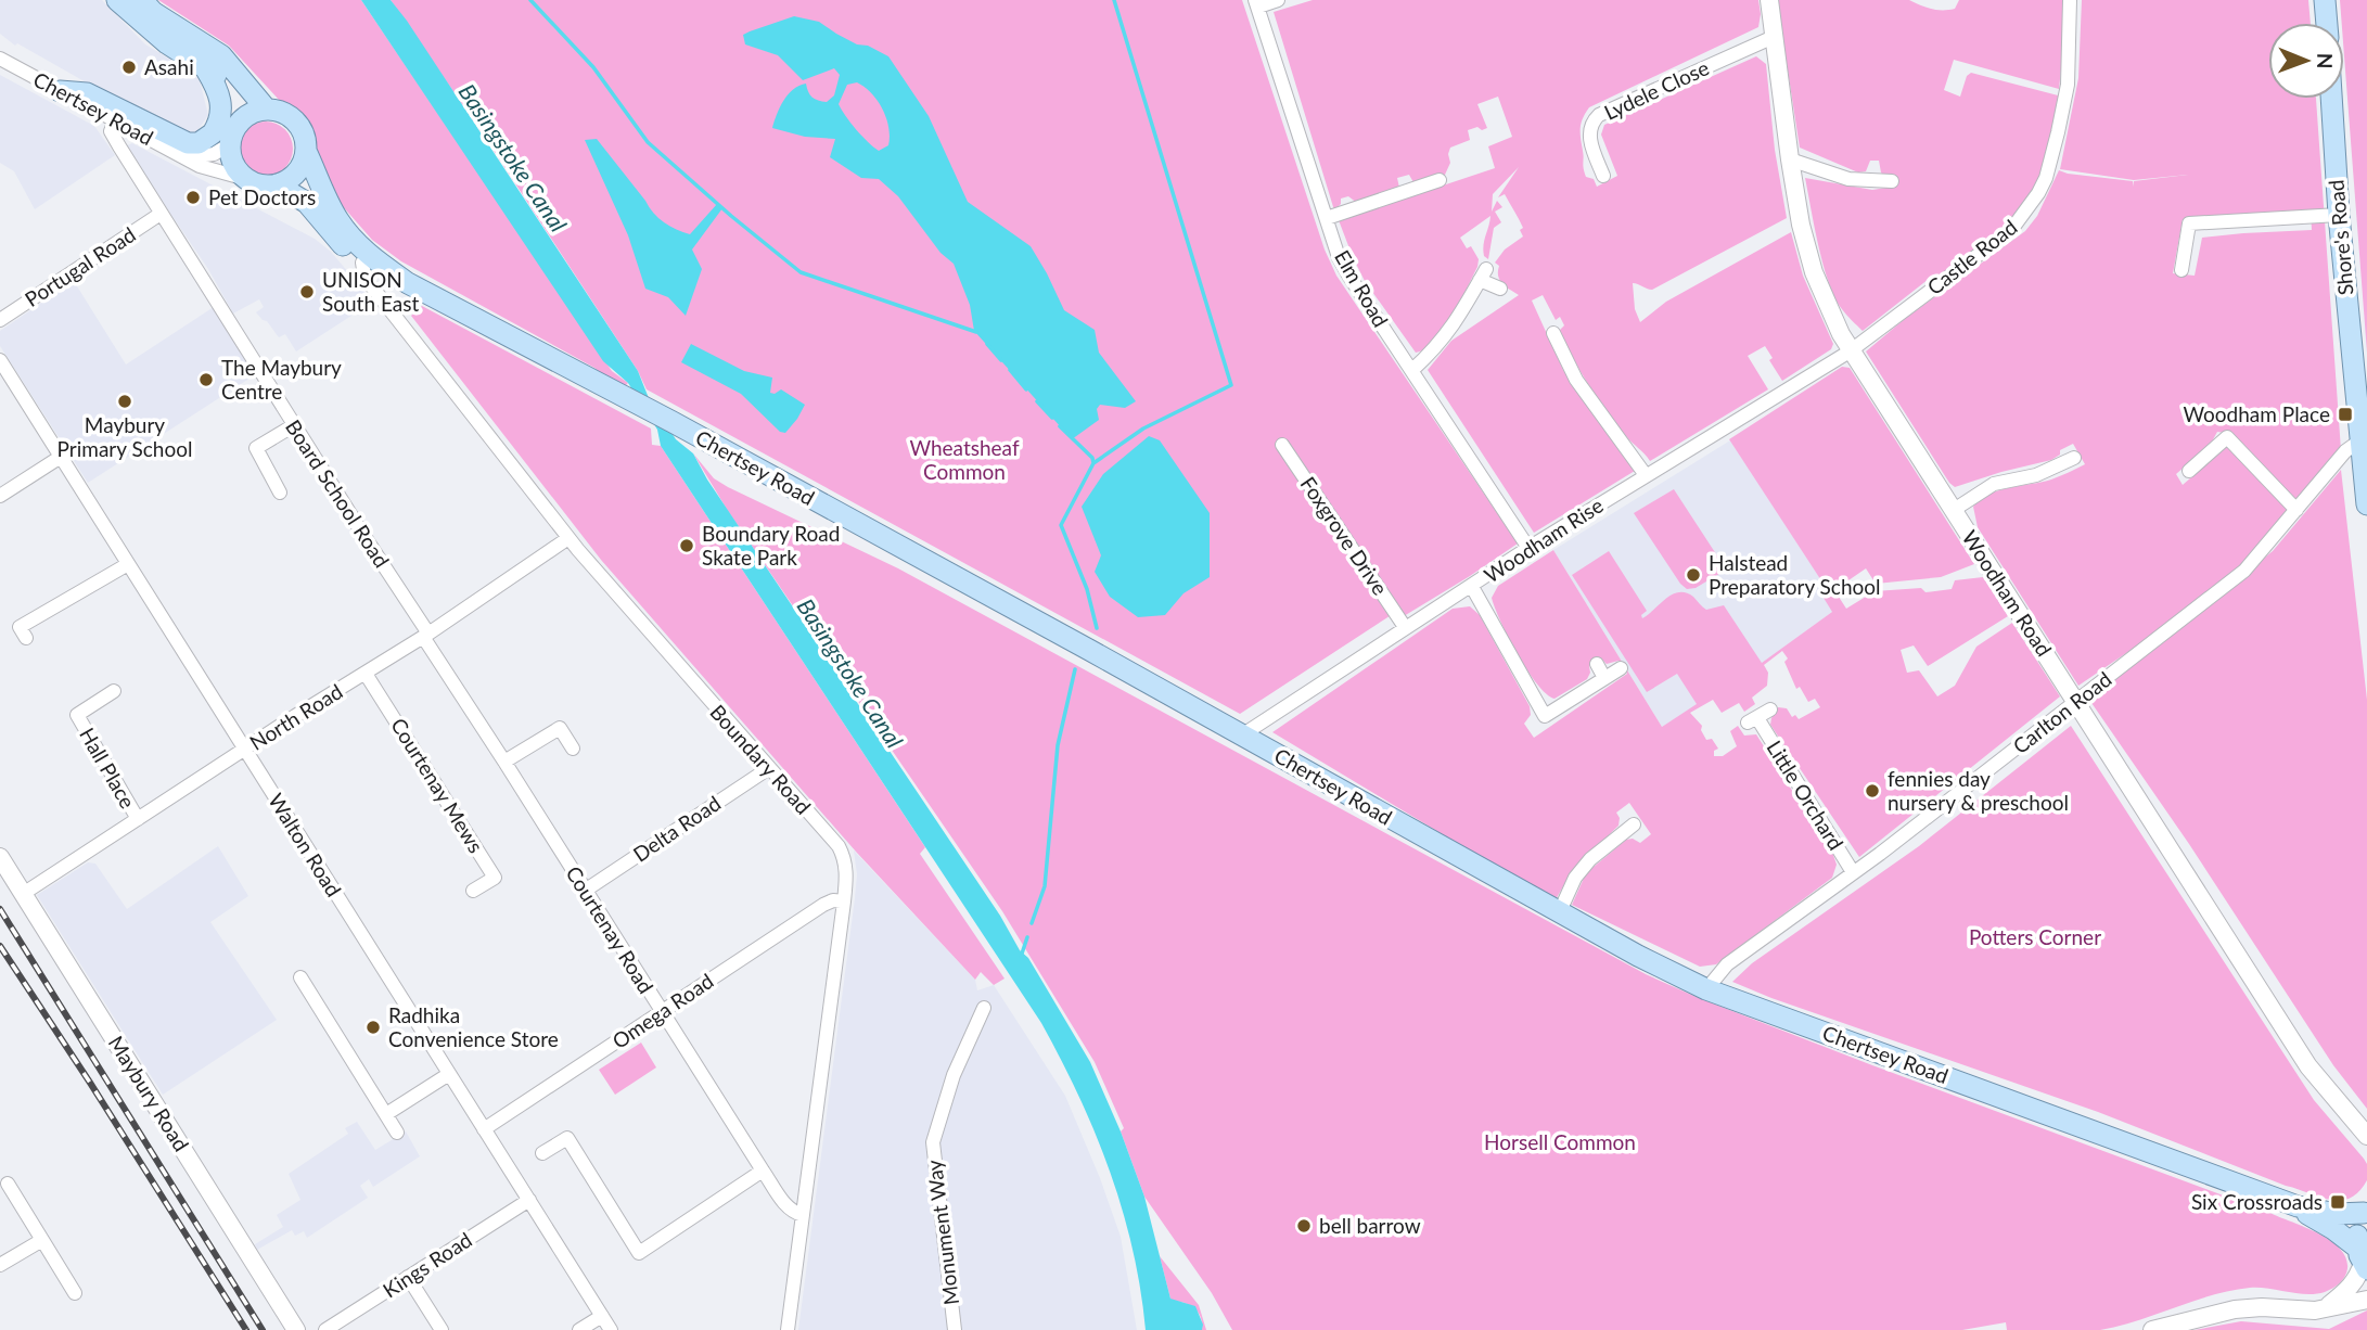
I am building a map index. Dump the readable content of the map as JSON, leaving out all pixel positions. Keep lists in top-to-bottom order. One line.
{"streets":{"main road":["Chertsey Road","Shore's Road"],"street":["Lydele Close","Castle Road","Portugal Road","Elm Road","Board School Road","Foxgrove Drive","Woodham Rise","Woodham Road","Carlton Road","North Road","Boundary Road","Hall Place","Courtenay Mews","Little Orchard","Delta Road","Walton Road","Courtenay Road","Omega Road","Maybury Road","Monument Way","Kings Road"]},"crossings":[["Lydele Close","Woodham Road"],["Chertsey Road","Board School Road"],["Chertsey Road","Woodham Rise"],["Chertsey Road","Carlton Road"],["Chertsey Road","Boundary Road"],["Shore's Road","Carlton Road"],["Castle Road","Woodham Rise"],["Castle Road","Woodham Road"],["Portugal Road","Board School Road"],["Elm Road","Woodham Rise"],["Board School Road","North Road"],["Board School Road","Courtenay Road"],["Foxgrove Drive","Woodham Rise"],["Woodham Rise","Woodham Road"],["Woodham Road","Carlton Road"],["Carlton Road","Little Orchard"],["North Road","Boundary Road"],["North Road","Hall Place"],["North Road","Courtenay Mews"],["North Road","Walton Road"],["North Road","Courtenay Road"],["North Road","Maybury Road"],["Boundary Road","Delta Road"],["Boundary Road","Courtenay Road"],["Boundary Road","Omega Road"],["Delta Road","Courtenay Road"],["Walton Road","Omega Road"],["Walton Road","Kings Road"],["Courtenay Road","Omega Road"]],"water":["Basingstoke Canal"],"parks":["Wheatsheaf Common","Potters Corner","Horsell Common"],"places":{"other":["Asahi","Pet Doctors","UNISON South East","The Maybury Centre","Maybury Primary School","Boundary Road Skate Park","Halstead Preparatory School","fennies day nursery & preschool","Radhika Convenience Store","bell barrow"],"transit":["Woodham Place","Six Crossroads"]},"north":"right"}
